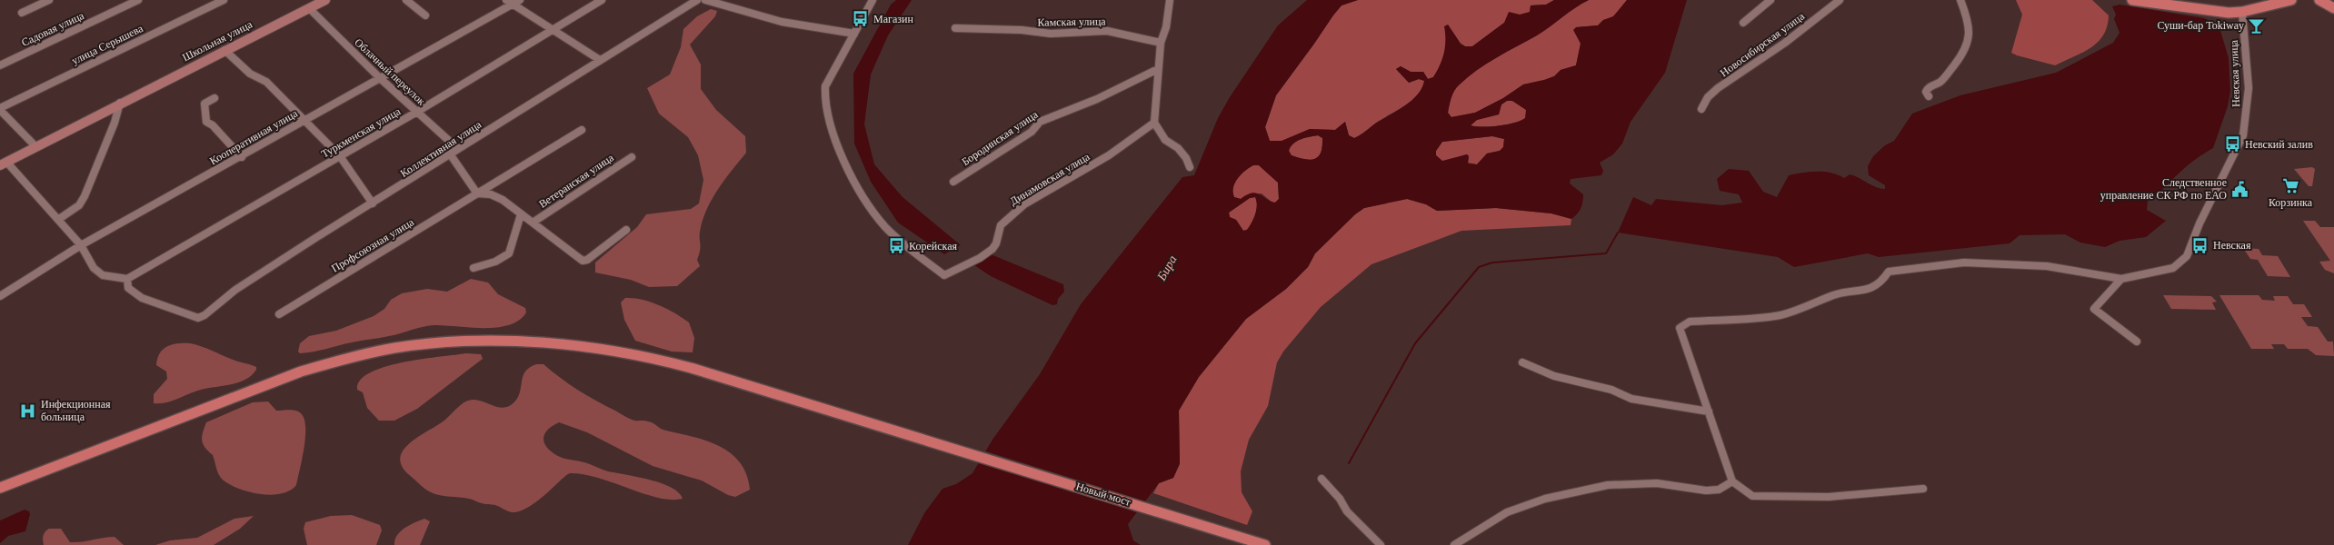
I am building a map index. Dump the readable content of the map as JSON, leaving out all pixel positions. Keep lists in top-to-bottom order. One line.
{"streets":{"main road":["Школьная улица","Новый мост"],"street":["Камская улица","Садовая улица","улица Серышева","Новосибирская улица","Облачный переулок","Невская улица","Туркменская улица","Кооперативная улица","Бородинская улица","Коллективная улица","Динамовская улица","Ветеранская улица","Профсоюзная улица"]},"crossings":[["Школьная улица","Облачный переулок"],["Школьная улица","Туркменская улица"],["Школьная улица","Кооперативная улица"],["Школьная улица","Коллективная улица"],["Облачный переулок","Туркменская улица"],["Облачный переулок","Кооперативная улица"],["Облачный переулок","Коллективная улица"],["Туркменская улица","Коллективная улица"]],"water":["Бира"],"places":{"bus stop":["Магазин","Невский залив","Невская","Корейская"],"bar":["Суши-бар Tokiway"],"supermarket":["Корзинка"],"public building":["Следственное управление СК РФ по ЕАО"],"hospital":["Инфекционная больница"]}}
